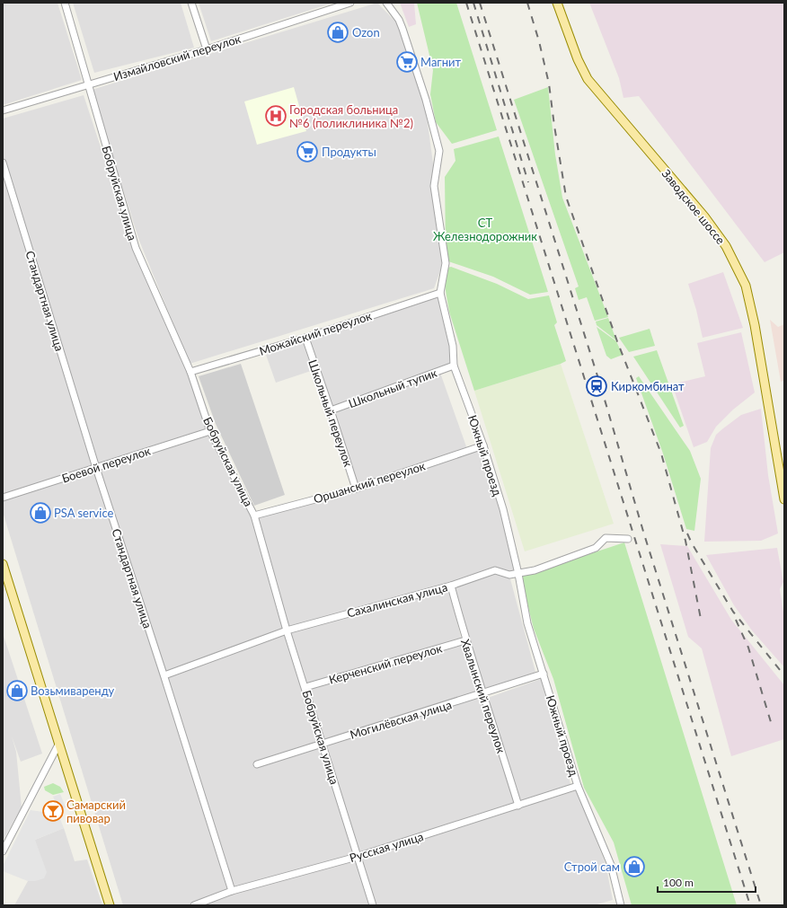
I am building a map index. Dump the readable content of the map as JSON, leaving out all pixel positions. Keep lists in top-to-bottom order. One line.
{"streets":{"main road":["Заводское шоссе"],"street":["Измайловский переулок","Бобруйская улица","Стандартная улица","Можайский переулок","Школьный тупик","Школьный переулок","Южный проезд","Боевой переулок","Оршанский переулок","Сахалинская улица","Керченский переулок","Хвалынский переулок","Могилёвская улица","Русская улица"]},"crossings":[["Измайловский переулок","Бобруйская улица"],["Бобруйская улица","Можайский переулок"],["Бобруйская улица","Боевой переулок"],["Бобруйская улица","Оршанский переулок"],["Бобруйская улица","Сахалинская улица"],["Бобруйская улица","Керченский переулок"],["Бобруйская улица","Могилёвская улица"],["Бобруйская улица","Русская улица"],["Стандартная улица","Боевой переулок"],["Стандартная улица","Сахалинская улица"],["Стандартная улица","Русская улица"],["Можайский переулок","Школьный переулок"],["Можайский переулок","Южный проезд"],["Школьный тупик","Школьный переулок"],["Школьный тупик","Южный проезд"],["Школьный переулок","Оршанский переулок"],["Южный проезд","Оршанский переулок"],["Южный проезд","Сахалинская улица"],["Южный проезд","Могилёвская улица"],["Южный проезд","Русская улица"],["Сахалинская улица","Хвалынский переулок"],["Керченский переулок","Хвалынский переулок"],["Хвалынский переулок","Могилёвская улица"],["Хвалынский переулок","Русская улица"]],"parks":["СТ Железнодорожник"],"places":{"shop":["Ozon","PSA service","Возьмиваренду","Строй сам"],"supermarket":["Магнит","Продукты"],"hospital":["Городская больница №6 (поликлиника №2)"],"station":["Киркомбинат"],"bar":["Самарский пивовар"]},"scale_bar":"100 m"}
